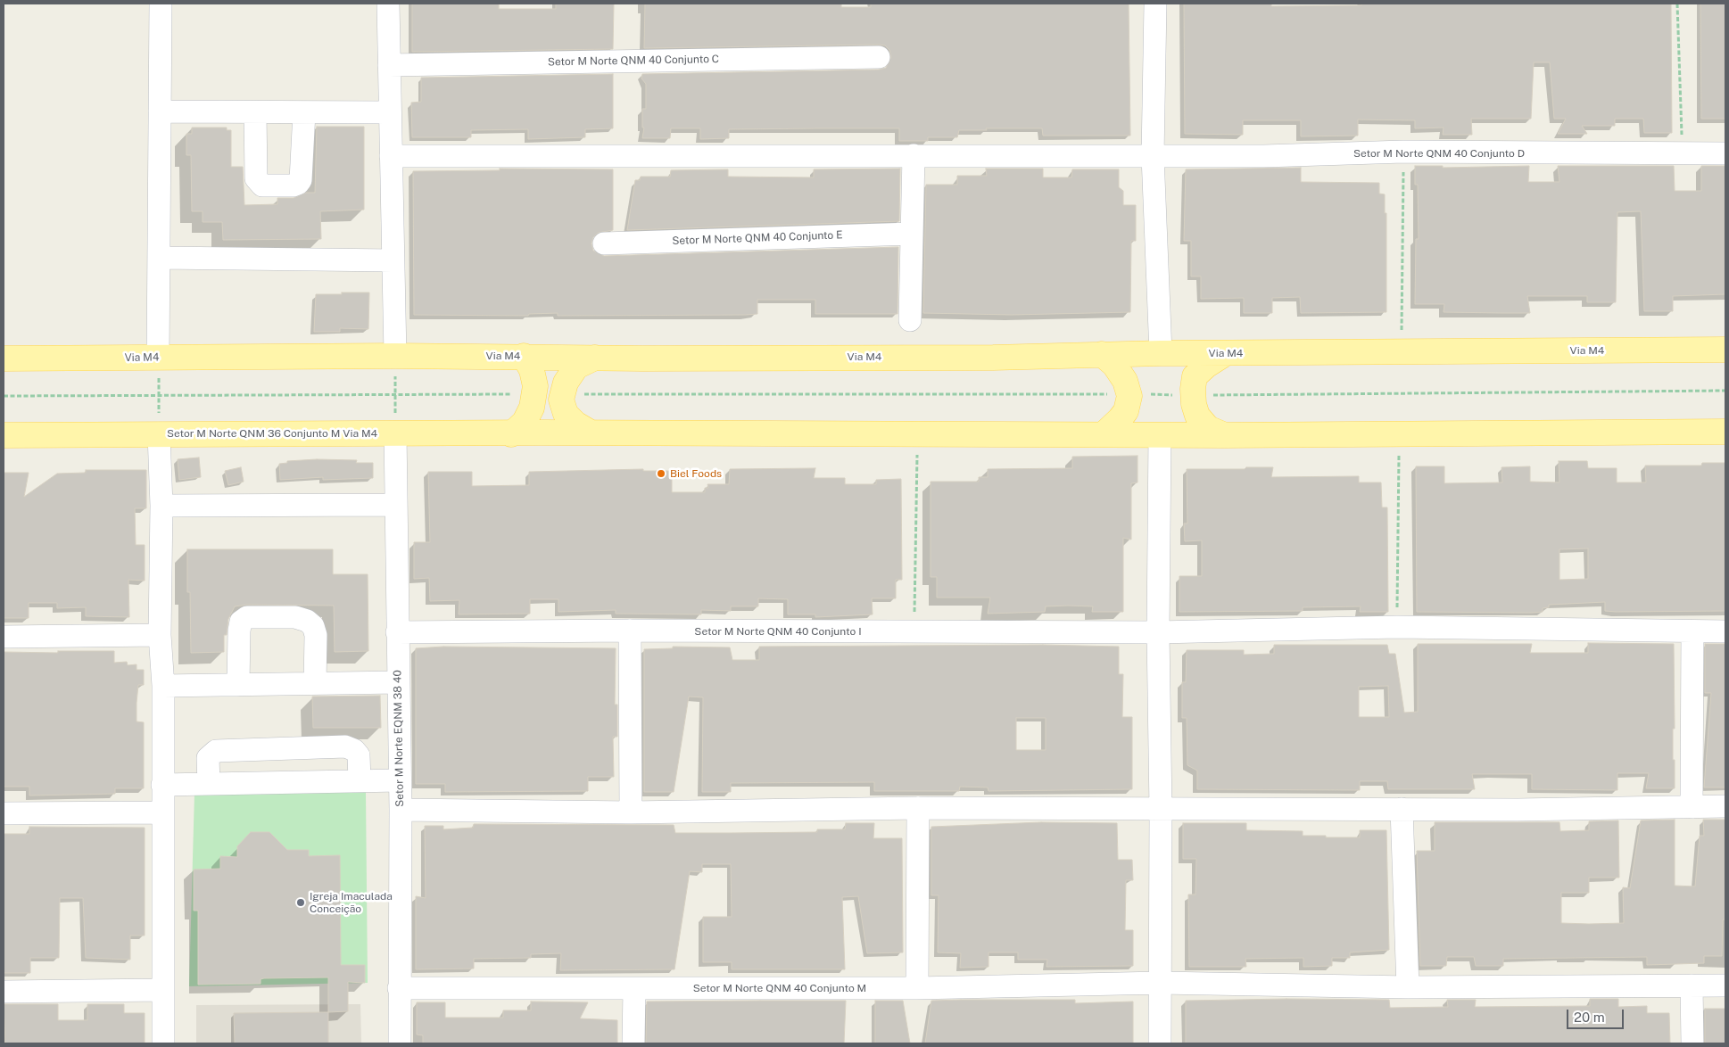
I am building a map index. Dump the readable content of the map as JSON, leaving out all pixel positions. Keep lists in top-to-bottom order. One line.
{"streets":{"main road":["Via M4","Setor M Norte QNM 36 Conjunto M Via M4"],"street":["Setor M Norte QNM 40 Conjunto C","Setor M Norte QNM 40 Conjunto D","Setor M Norte QNM 40 Conjunto E","Setor M Norte QNM 40 Conjunto I","Setor M Norte EQNM 38 40","Setor M Norte QNM 40 Conjunto M"]},"crossings":[["Setor M Norte QNM 36 Conjunto M Via M4","Setor M Norte EQNM 38 40"],["Setor M Norte QNM 40 Conjunto I","Setor M Norte EQNM 38 40"],["Setor M Norte EQNM 38 40","Setor M Norte QNM 40 Conjunto M"]],"places":["Biel Foods","Igreja Imaculada Conceição"],"scale_bar":"20 m"}
